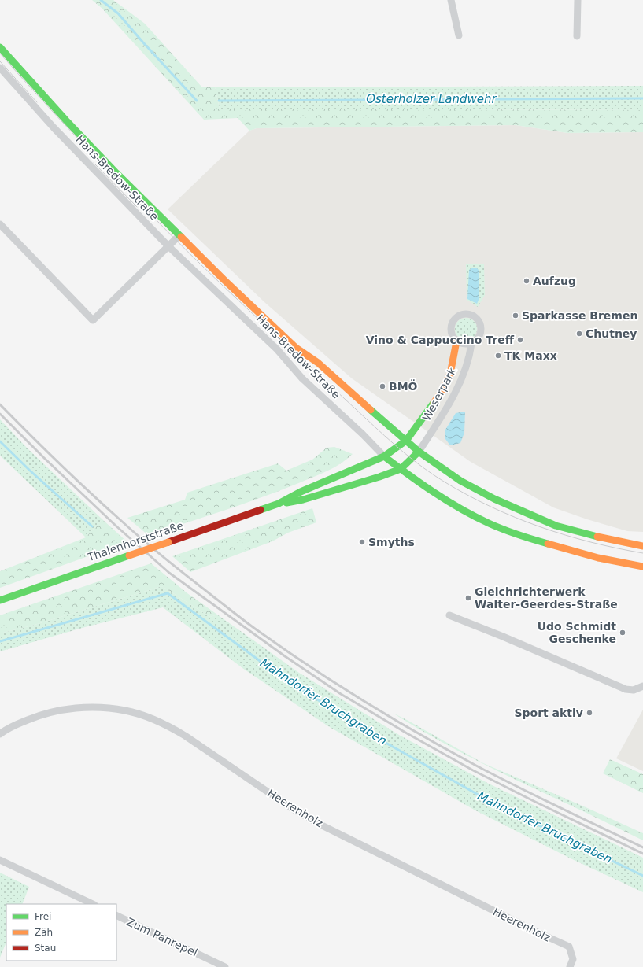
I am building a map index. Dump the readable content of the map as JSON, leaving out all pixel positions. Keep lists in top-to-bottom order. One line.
{"streets":{"main road":["Hans-Bredow-Straße","Weserpark","Thalenhorststraße"],"street":["Heerenholz","Zum Panrepel"]},"crossings":[["Hans-Bredow-Straße","Weserpark"],["Hans-Bredow-Straße","Thalenhorststraße"],["Weserpark","Thalenhorststraße"]],"water":["Osterholzer Landwehr","Mahndorfer Bruchgraben"],"places":["Aufzug","Sparkasse Bremen","Chutney","Vino & Cappuccino Treff","TK Maxx","BMÖ","Smyths","Gleichrichterwerk Walter-Geerdes-Straße","Udo Schmidt Geschenke","Sport aktiv"],"legend":["Frei","Zäh","Stau"]}
